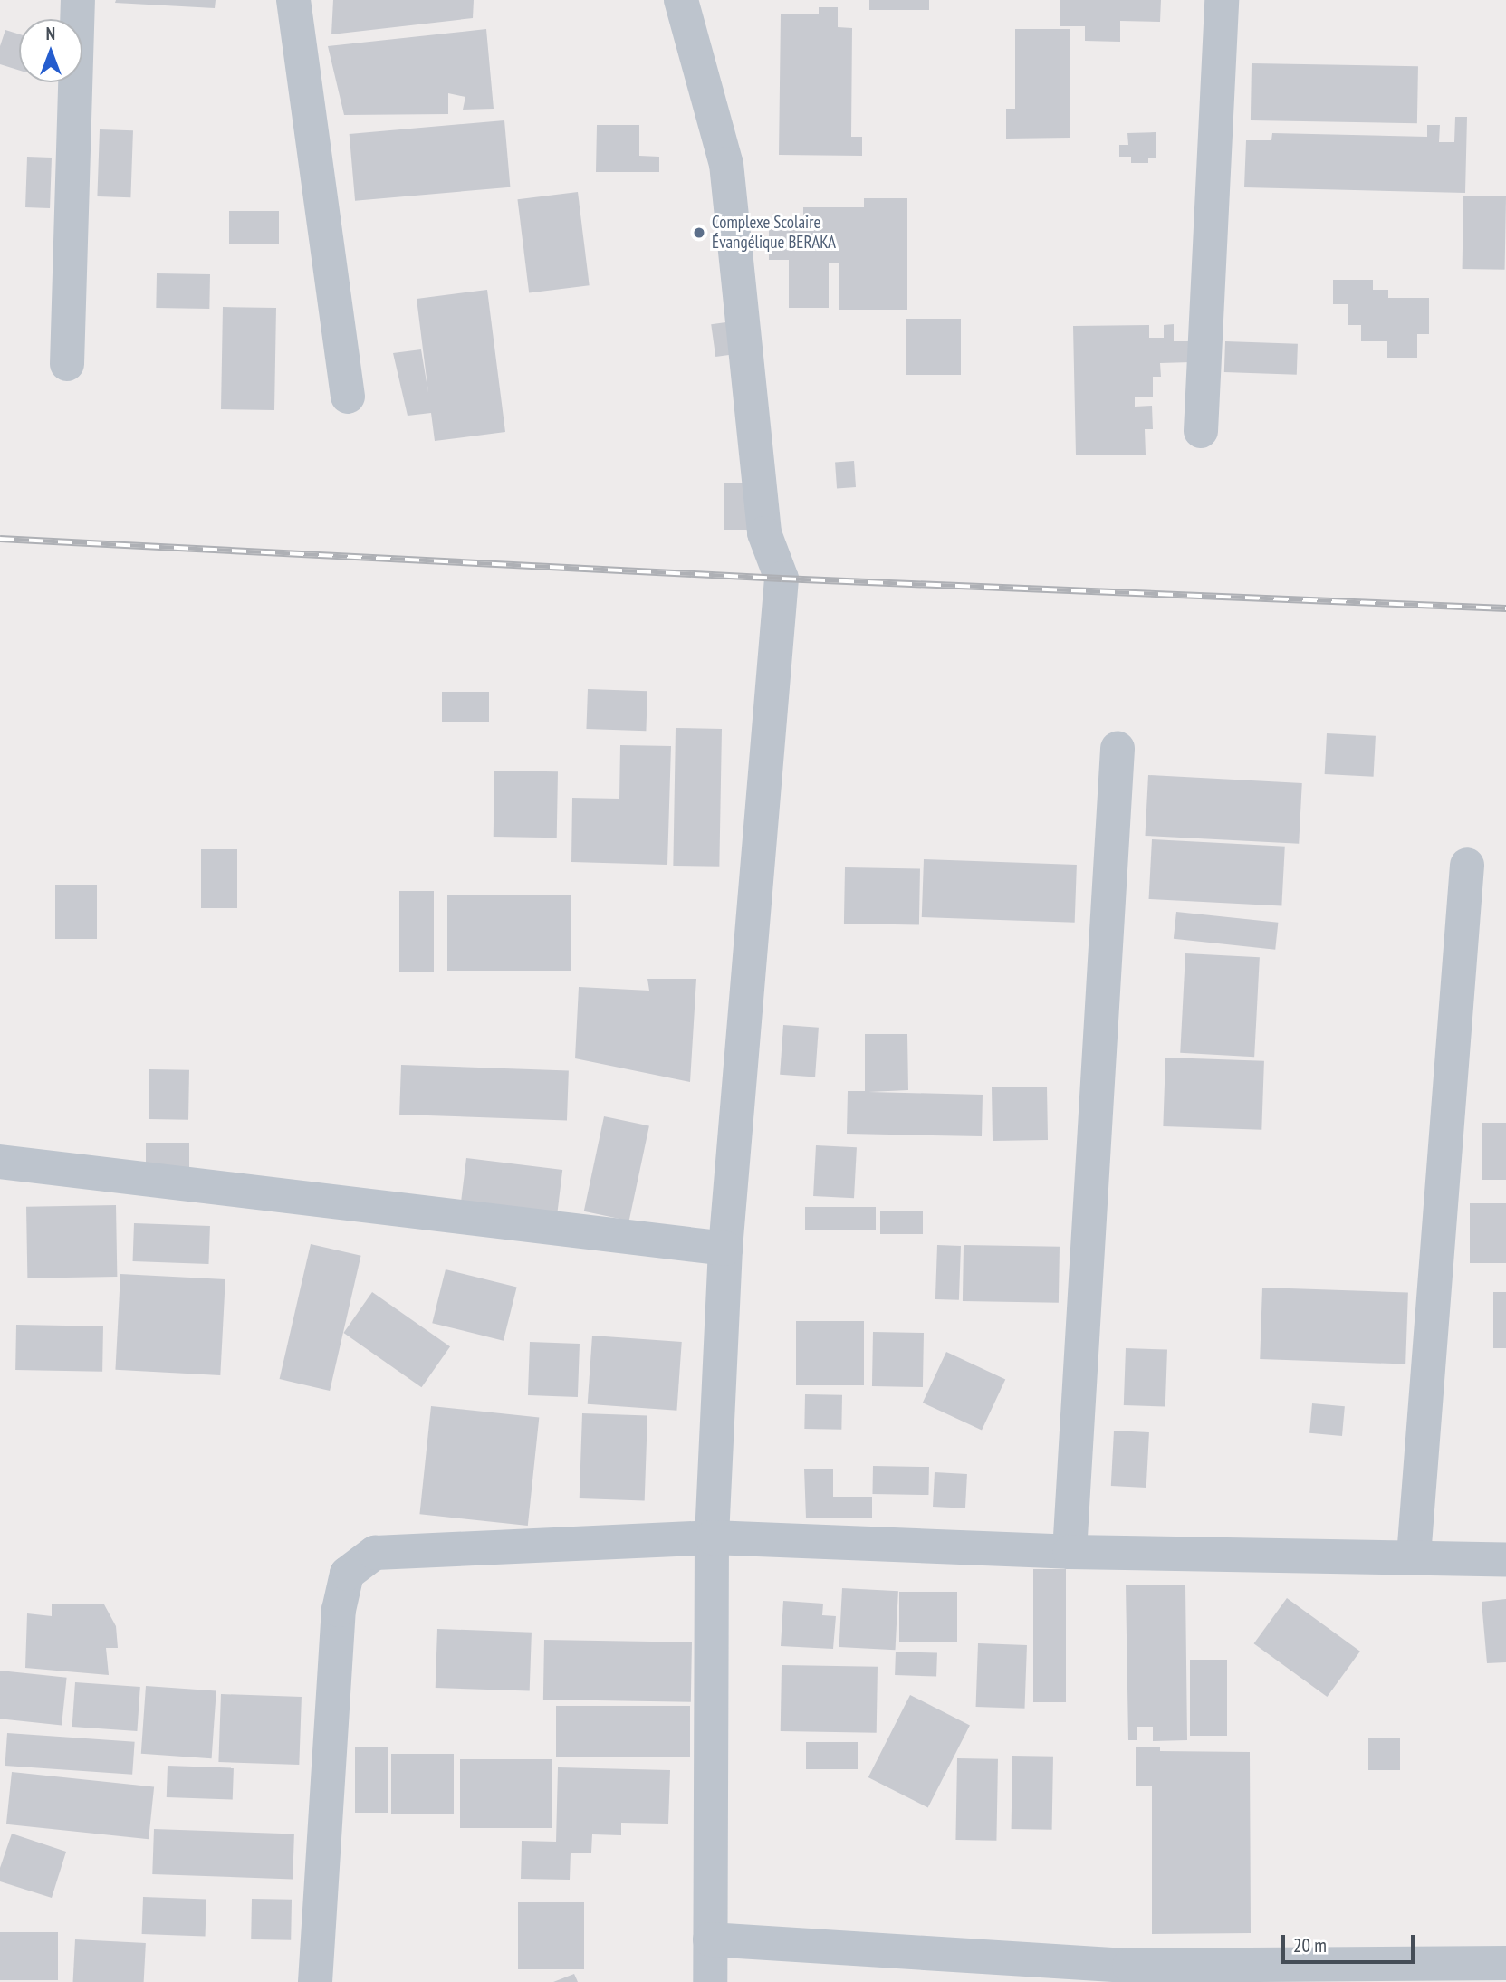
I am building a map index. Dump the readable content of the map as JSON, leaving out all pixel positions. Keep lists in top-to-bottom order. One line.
{"places":["Complexe Scolaire Évangélique BERAKA"],"scale_bar":"20 m","north":"top"}
